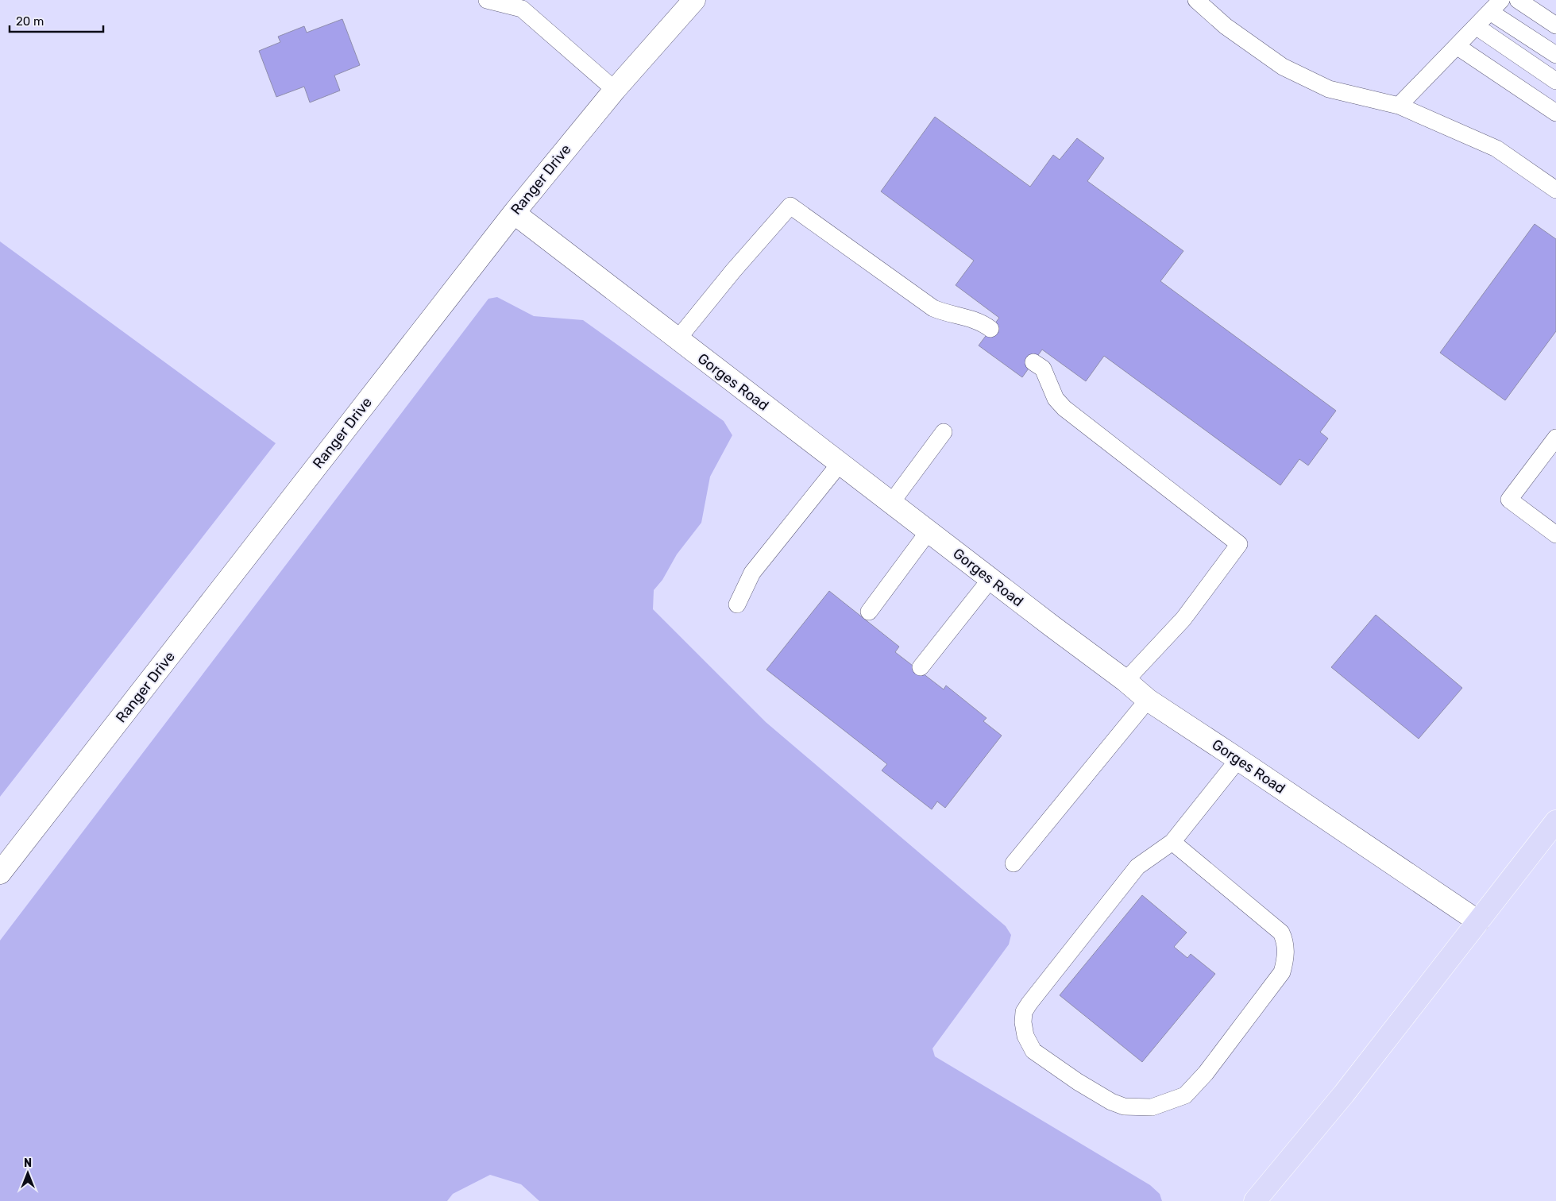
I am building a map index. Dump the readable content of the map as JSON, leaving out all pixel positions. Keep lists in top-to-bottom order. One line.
{"streets":{"street":["Ranger Drive","Gorges Road"]},"crossings":[["Ranger Drive","Gorges Road"]],"scale_bar":"20 m","north":"top"}
